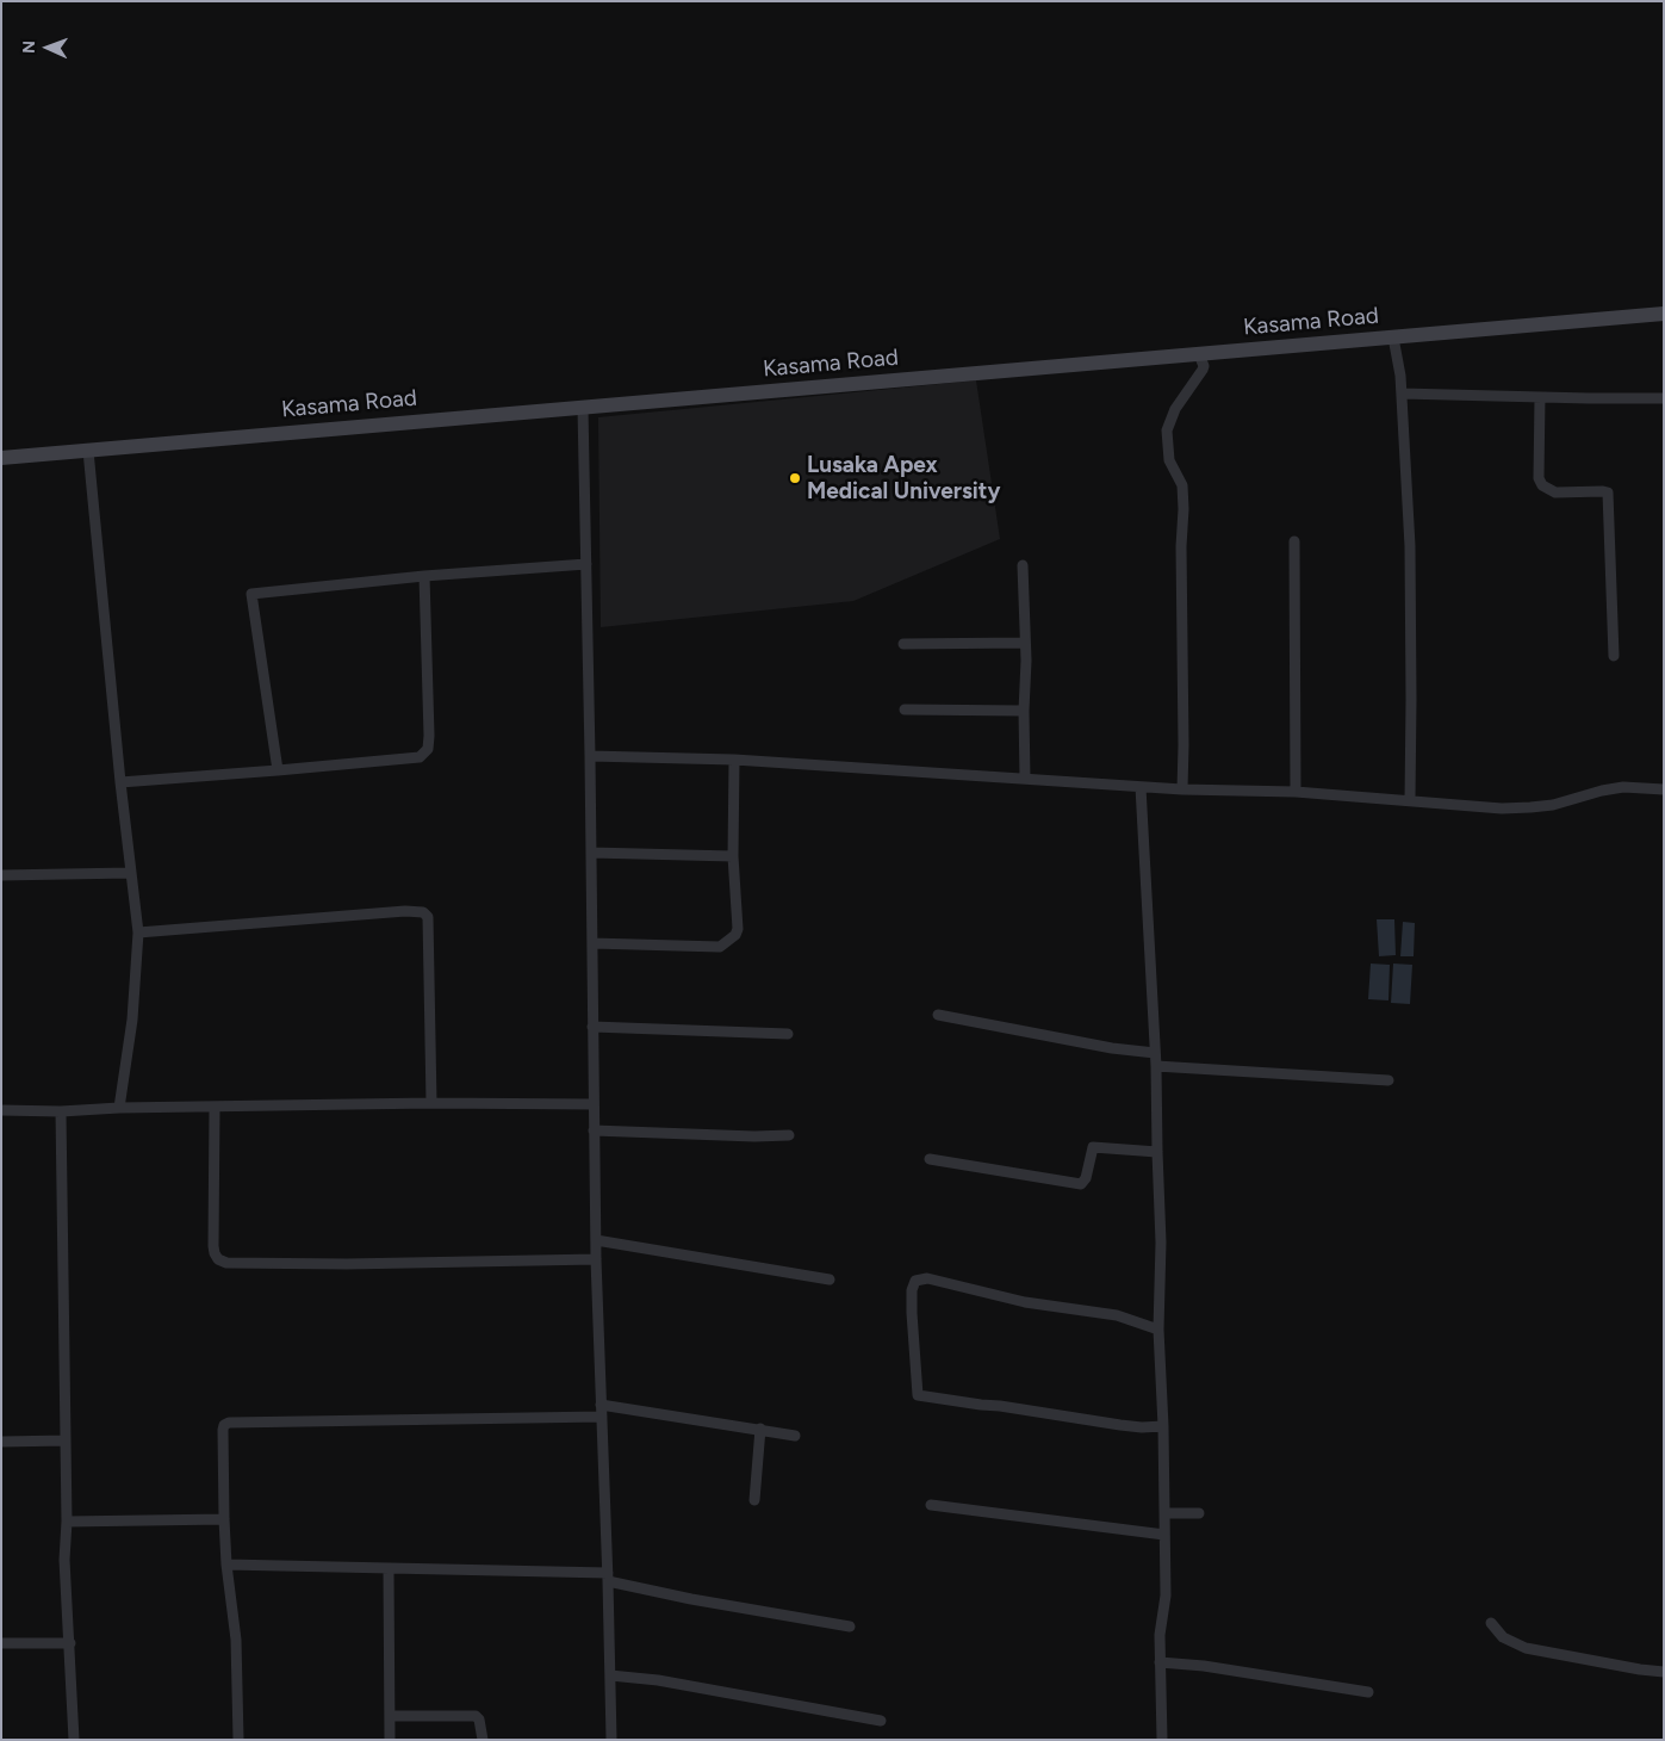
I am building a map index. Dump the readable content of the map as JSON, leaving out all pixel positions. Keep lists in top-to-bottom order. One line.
{"streets":{"street":["Kasama Road"]},"places":["Lusaka Apex Medical University"],"north":"left"}
